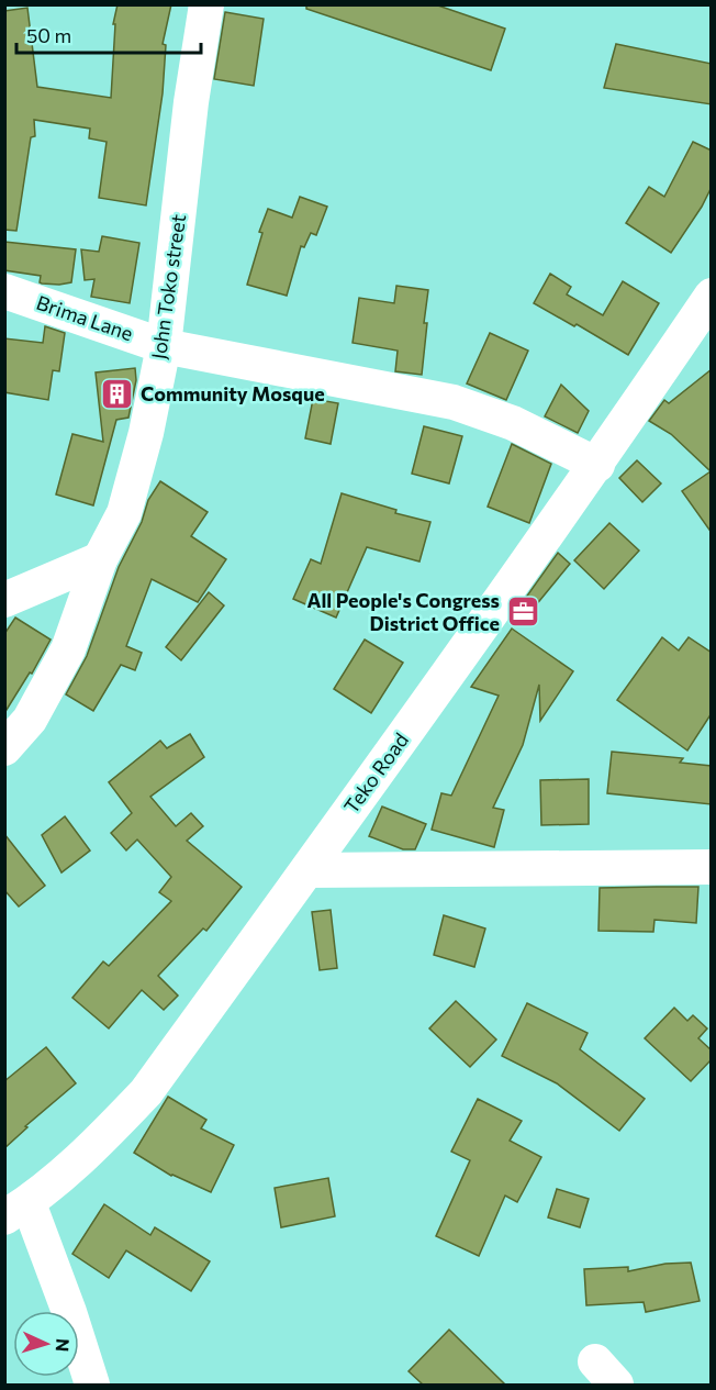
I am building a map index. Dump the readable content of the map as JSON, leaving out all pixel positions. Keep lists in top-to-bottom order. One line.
{"streets":{"street":["John Toko street","Brima Lane","Teko Road"]},"crossings":[["John Toko street","Brima Lane"],["Brima Lane","Teko Road"]],"places":{"building":["Community Mosque"],"office":["All People's Congress District Office"]},"scale_bar":"50 m","north":"right"}
